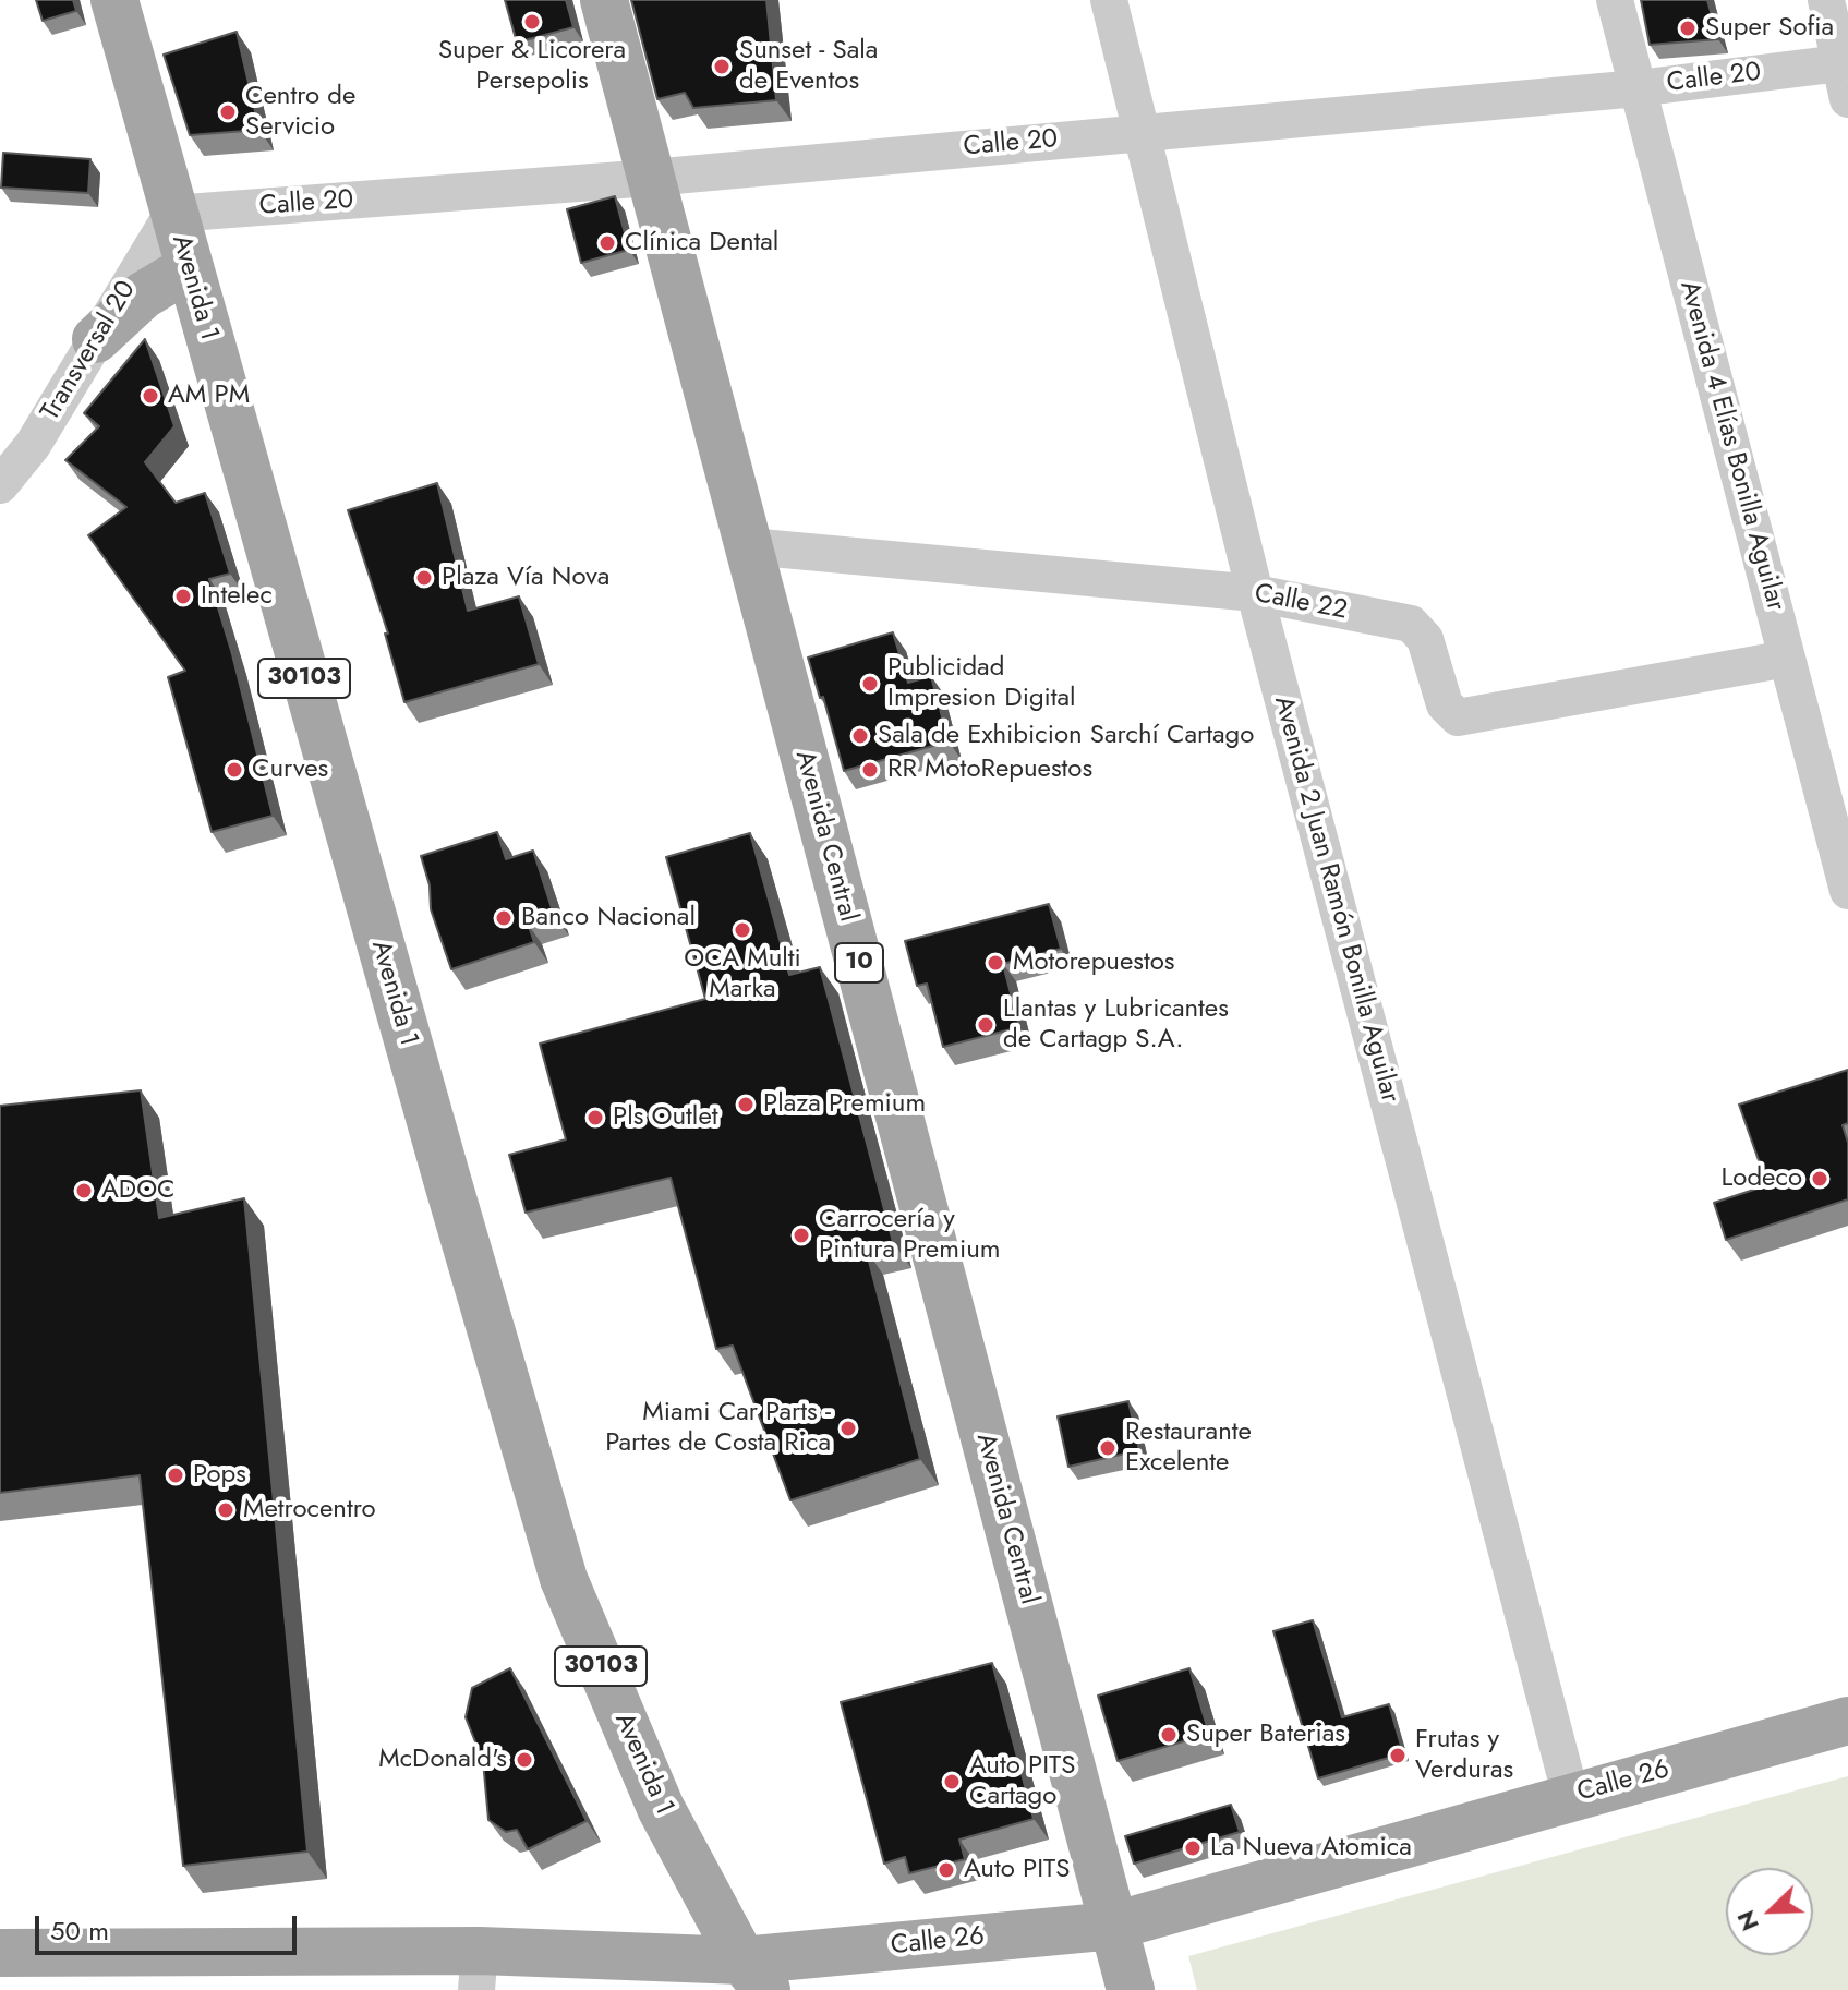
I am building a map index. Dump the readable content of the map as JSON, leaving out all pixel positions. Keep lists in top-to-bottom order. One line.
{"streets":{"main road":["Avenida 1","30103","Avenida Central","10","Calle 26"],"street":["Calle 20","Transversal 20","Avenida 4 Elías Bonilla Aguilar","Calle 22","Avenida 2 Juan Ramón Bonilla Aguilar"]},"crossings":[["Calle 20","Avenida 1"],["Calle 20","Transversal 20"],["Calle 20","Avenida 4 Elías Bonilla Aguilar"],["Calle 20","Avenida Central"],["Calle 20","Avenida 2 Juan Ramón Bonilla Aguilar"],["Avenida 1","Transversal 20"],["Avenida 1","Calle 26"],["Avenida 4 Elías Bonilla Aguilar","Calle 22"],["Calle 22","Avenida Central"],["Calle 22","Avenida 2 Juan Ramón Bonilla Aguilar"],["Avenida Central","10"],["Avenida Central","Calle 26"],["Avenida 2 Juan Ramón Bonilla Aguilar","Calle 26"],["10","Calle 26"]],"places":["Super & Licorera Persepolis","Super Sofia","Sunset - Sala de Eventos","Centro de Servicio","Clínica Dental","AM PM","Plaza Vía Nova","Intelec","Publicidad Impresion Digital","Sala de Exhibicion Sarchí Cartago","Curves","RR MotoRepuestos","Banco Nacional","OCA Multi Marka","Motorepuestos","Llantas y Lubricantes de Cartagp S.A.","Plaza Premium","Pls Outlet","Lodeco","ADOC","Carrocería y Pintura Premium","Miami Car Parts - Partes de Costa Rica","Restaurante Excelente","Pops","Metrocentro","Super Baterias","Frutas y Verduras","McDonald's","Auto PITS Cartago","La Nueva Atomica","Auto PITS"],"scale_bar":"50 m","north":"bottom left"}
